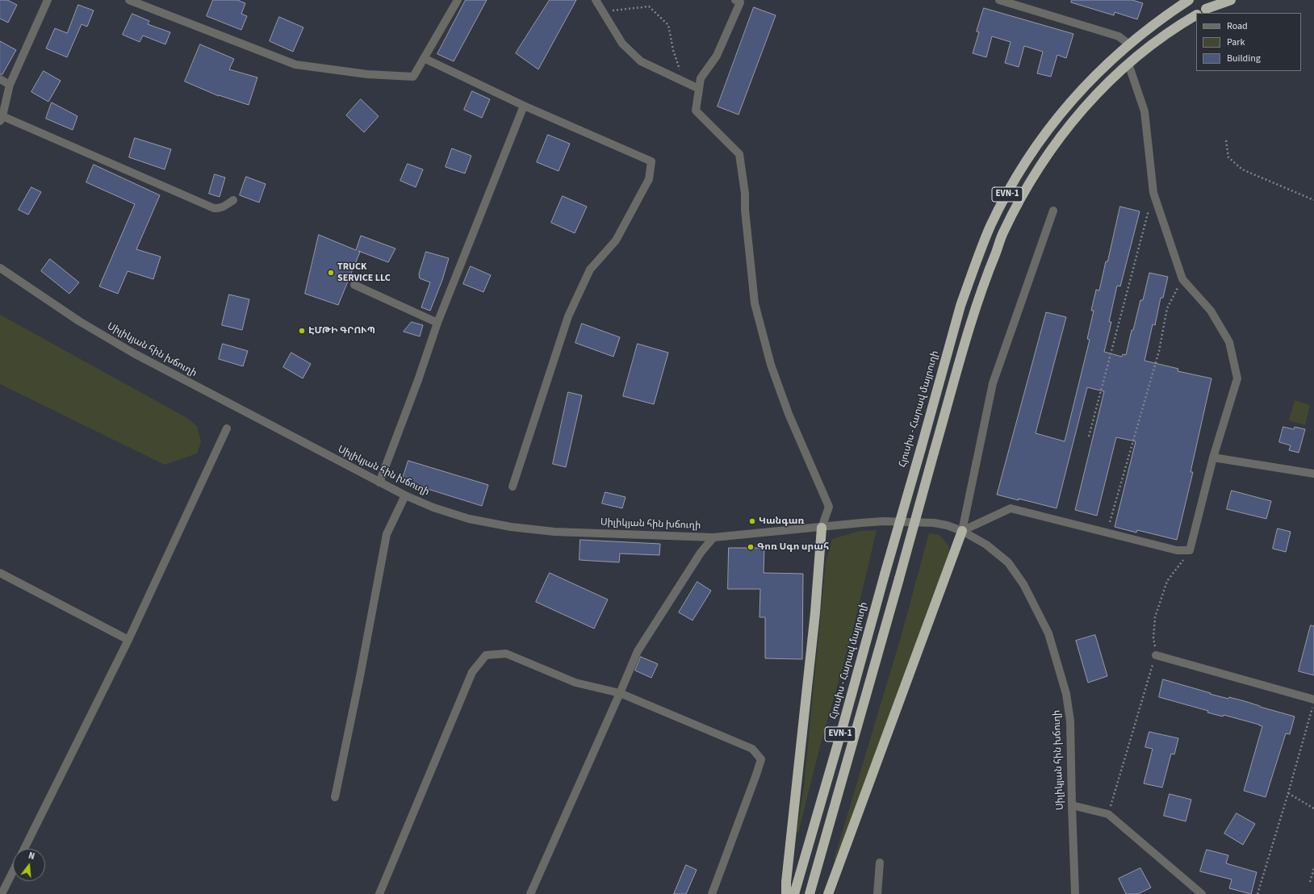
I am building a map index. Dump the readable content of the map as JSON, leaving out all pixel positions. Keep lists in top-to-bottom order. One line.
{"streets":{"highway":["EVN-1","Հյուսիս - Հարավ մայրուղի"],"street":["Սիլիկյան հին խճուղի"]},"places":["TRUCK SERVICE LLC","ԷՄԹԻ ԳՐՈՒՊ","Կանգառ","Գոռ Սգո սրահ"],"legend":["Road","Park","Building"],"north":"top"}
